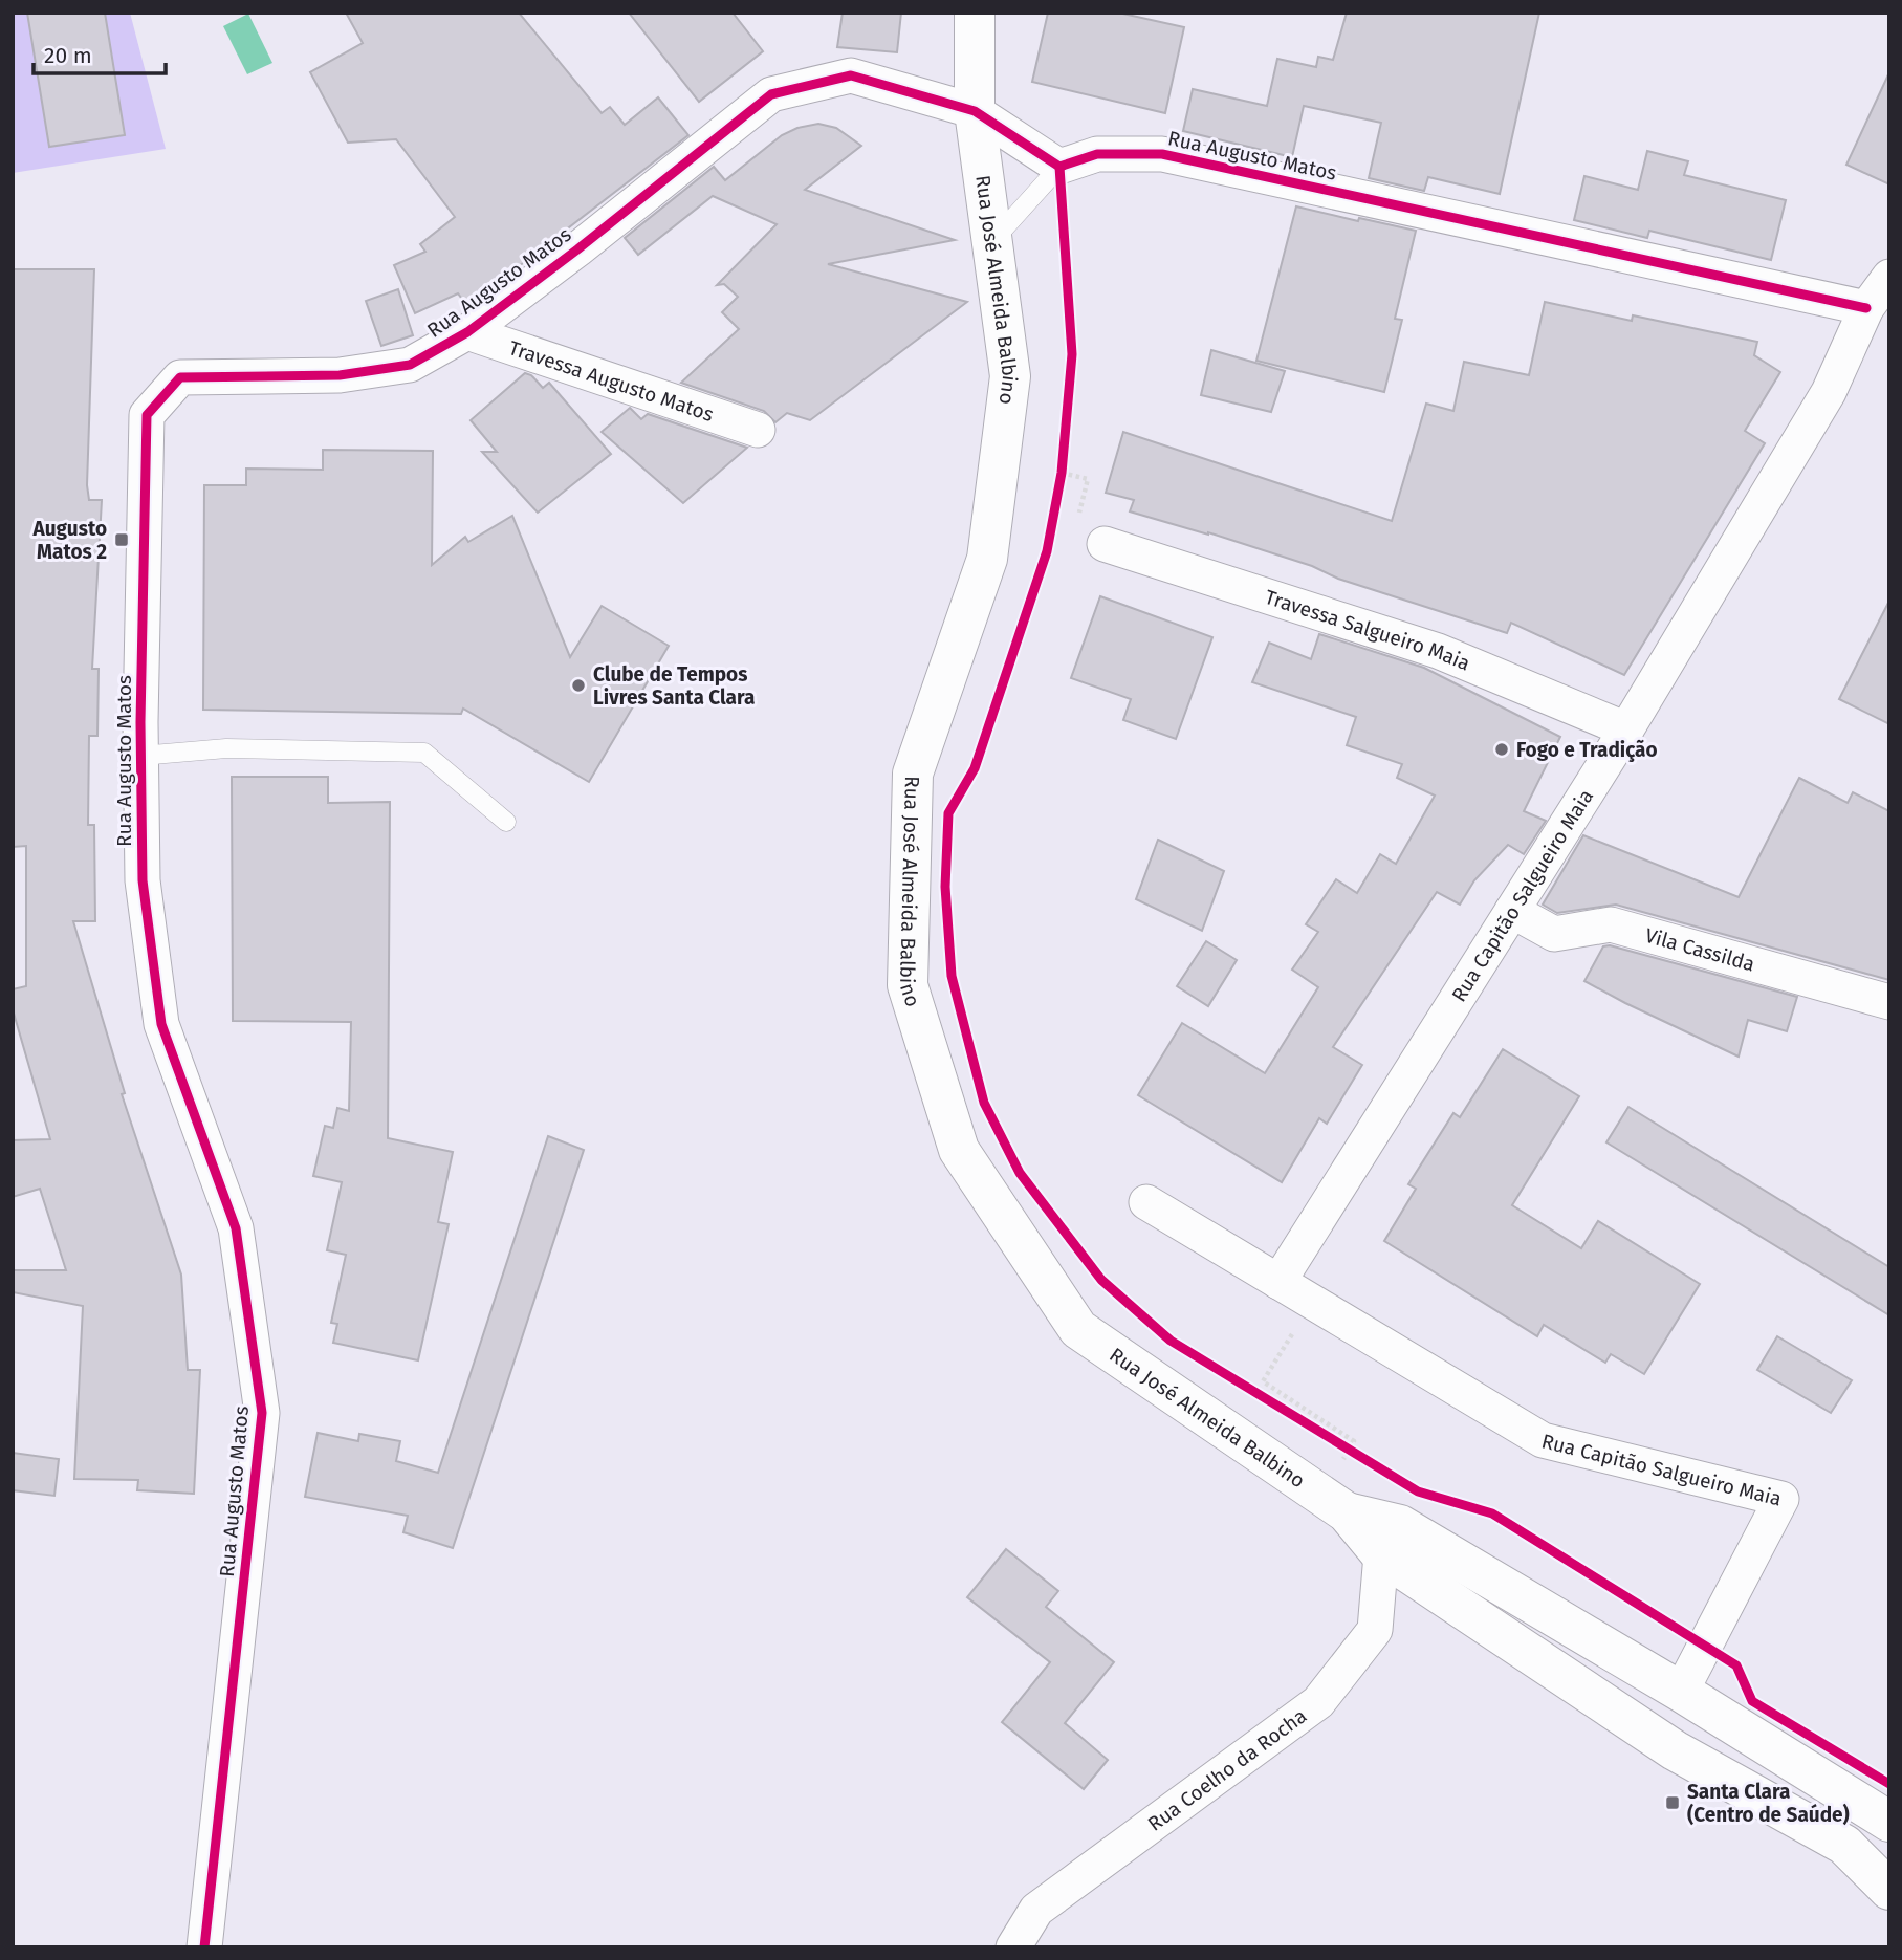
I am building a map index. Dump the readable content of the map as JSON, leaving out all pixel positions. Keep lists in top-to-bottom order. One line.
{"streets":{"street":["Rua Augusto Matos","Rua José Almeida Balbino","Travessa Augusto Matos","Travessa Salgueiro Maia","Rua Capitão Salgueiro Maia","Vila Cassilda","Rua Coelho da Rocha"]},"crossings":[["Rua Augusto Matos","Rua José Almeida Balbino"],["Rua Augusto Matos","Travessa Augusto Matos"],["Rua Augusto Matos","Rua Capitão Salgueiro Maia"],["Rua José Almeida Balbino","Rua Capitão Salgueiro Maia"],["Rua José Almeida Balbino","Rua Coelho da Rocha"],["Travessa Salgueiro Maia","Rua Capitão Salgueiro Maia"],["Rua Capitão Salgueiro Maia","Vila Cassilda"]],"places":{"transit":["Augusto Matos 2","Santa Clara (Centro de Saúde)"],"other":["Clube de Tempos Livres Santa Clara","Fogo e Tradição"]},"scale_bar":"20 m"}
